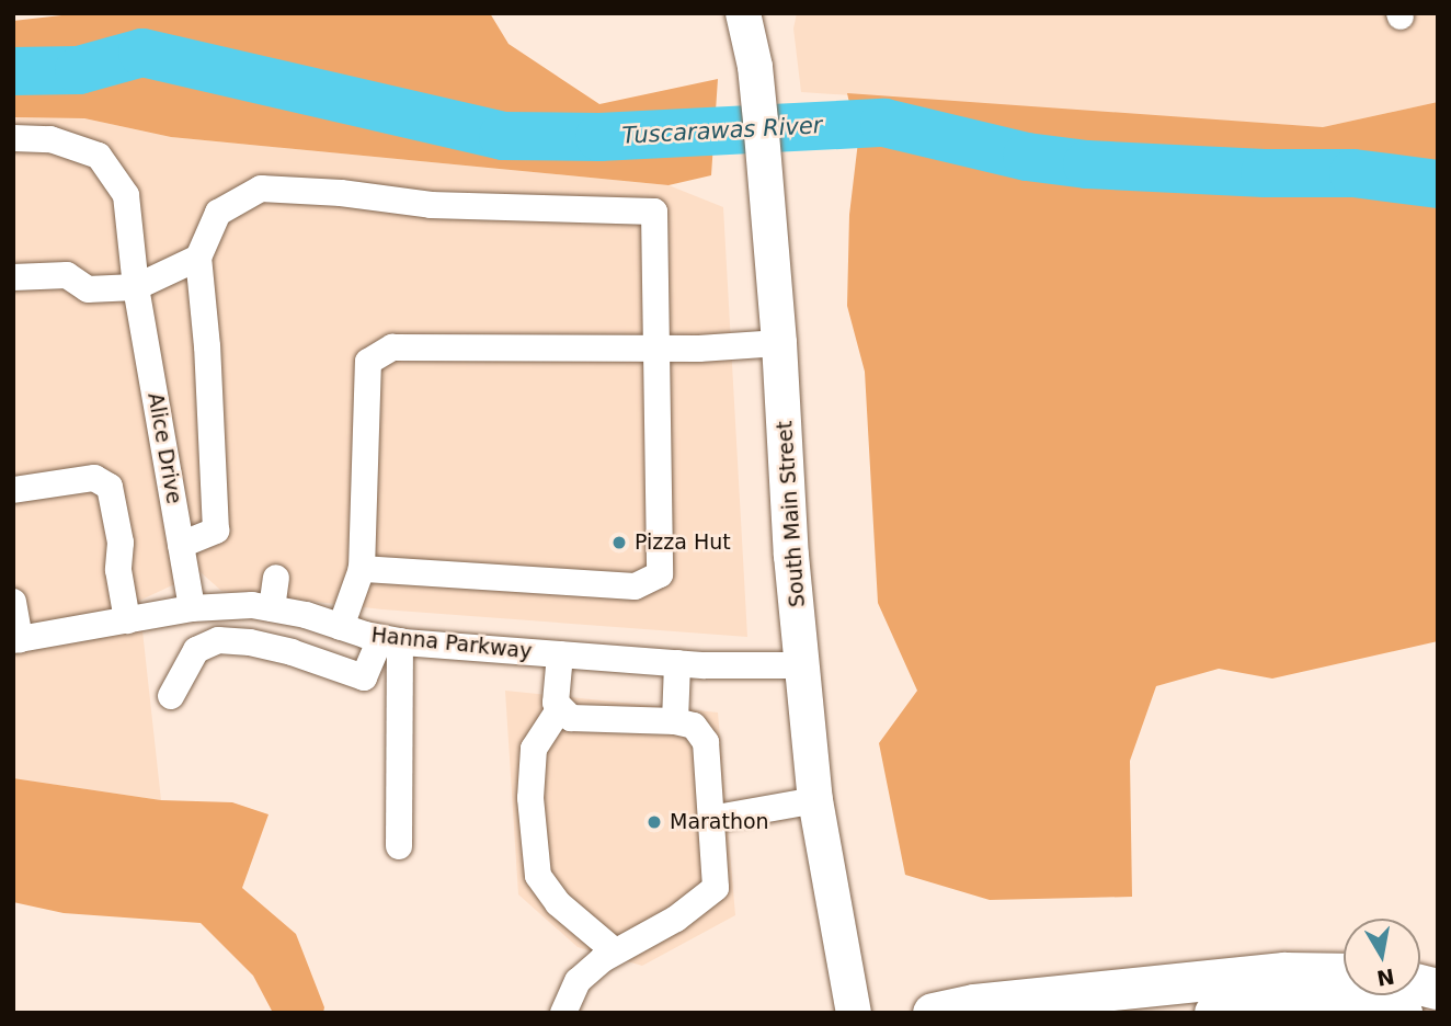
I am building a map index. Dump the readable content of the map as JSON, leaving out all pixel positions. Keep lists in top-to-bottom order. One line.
{"streets":{"main road":["South Main Street"],"street":["Alice Drive","Hanna Parkway"]},"crossings":[["Alice Drive","Hanna Parkway"],["South Main Street","Hanna Parkway"]],"water":["Tuscarawas River"],"places":["Pizza Hut","Marathon"],"north":"bottom"}
